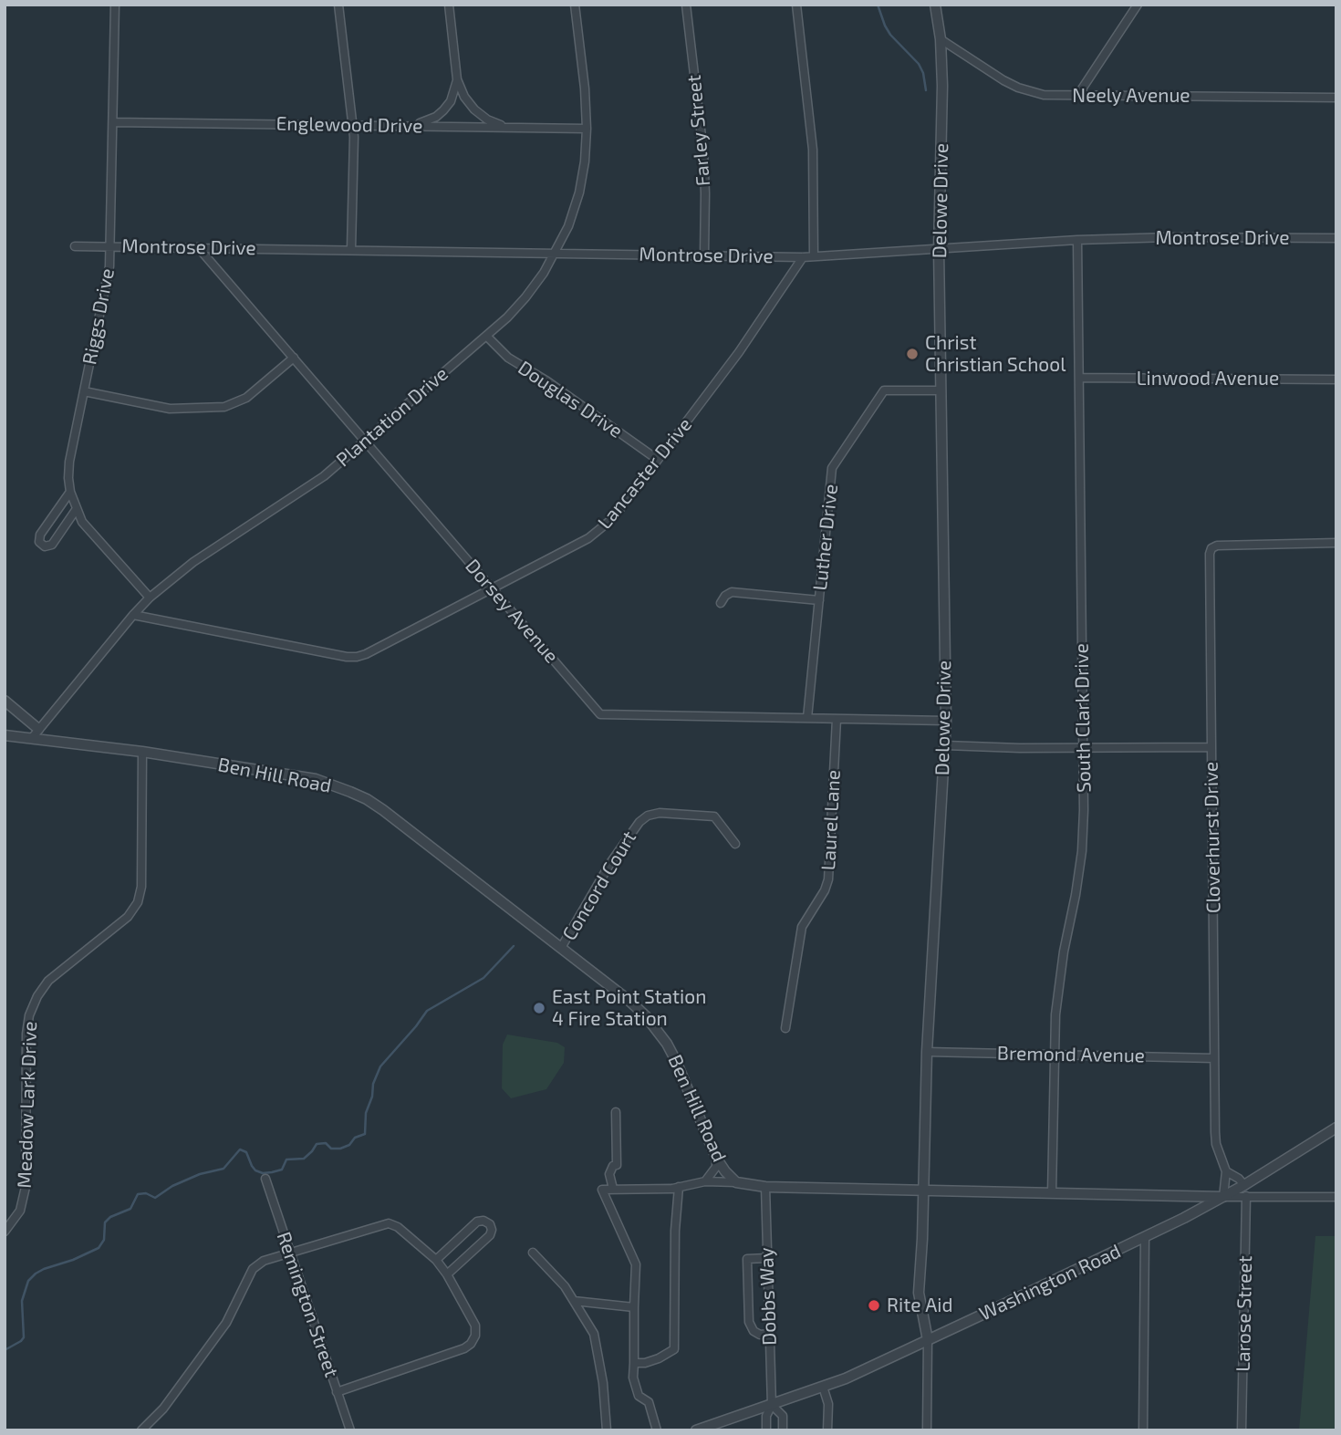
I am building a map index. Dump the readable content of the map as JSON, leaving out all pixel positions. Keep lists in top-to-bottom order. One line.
{"streets":{"street":["Neely Avenue","Englewood Drive","Farley Street","Delowe Drive","Montrose Drive","Riggs Drive","Linwood Avenue","Douglas Drive","Plantation Drive","Lancaster Drive","Luther Drive","Dorsey Avenue","South Clark Drive","Ben Hill Road","Laurel Lane","Cloverhurst Drive","Concord Court","Bremond Avenue","Meadow Lark Drive","Washington Road","Dobbs Way","Remington Street","Larose Street"]},"crossings":[["Neely Avenue","Delowe Drive"],["Englewood Drive","Riggs Drive"],["Englewood Drive","Plantation Drive"],["Farley Street","Montrose Drive"],["Delowe Drive","Montrose Drive"],["Delowe Drive","Luther Drive"],["Delowe Drive","Dorsey Avenue"],["Delowe Drive","Ben Hill Road"],["Delowe Drive","Bremond Avenue"],["Delowe Drive","Washington Road"],["Montrose Drive","Riggs Drive"],["Montrose Drive","Plantation Drive"],["Montrose Drive","Lancaster Drive"],["Montrose Drive","Dorsey Avenue"],["Montrose Drive","South Clark Drive"],["Riggs Drive","Plantation Drive"],["Linwood Avenue","South Clark Drive"],["Douglas Drive","Plantation Drive"],["Douglas Drive","Lancaster Drive"],["Plantation Drive","Lancaster Drive"],["Plantation Drive","Dorsey Avenue"],["Plantation Drive","Ben Hill Road"],["Lancaster Drive","Dorsey Avenue"],["Luther Drive","Dorsey Avenue"],["Dorsey Avenue","Laurel Lane"],["South Clark Drive","Ben Hill Road"],["South Clark Drive","Bremond Avenue"],["Ben Hill Road","Cloverhurst Drive"],["Ben Hill Road","Concord Court"],["Ben Hill Road","Meadow Lark Drive"],["Ben Hill Road","Washington Road"],["Ben Hill Road","Dobbs Way"],["Cloverhurst Drive","Bremond Avenue"],["Cloverhurst Drive","Washington Road"],["Washington Road","Dobbs Way"]],"places":["Christ Christian School","East Point Station 4 Fire Station","Rite Aid"]}
